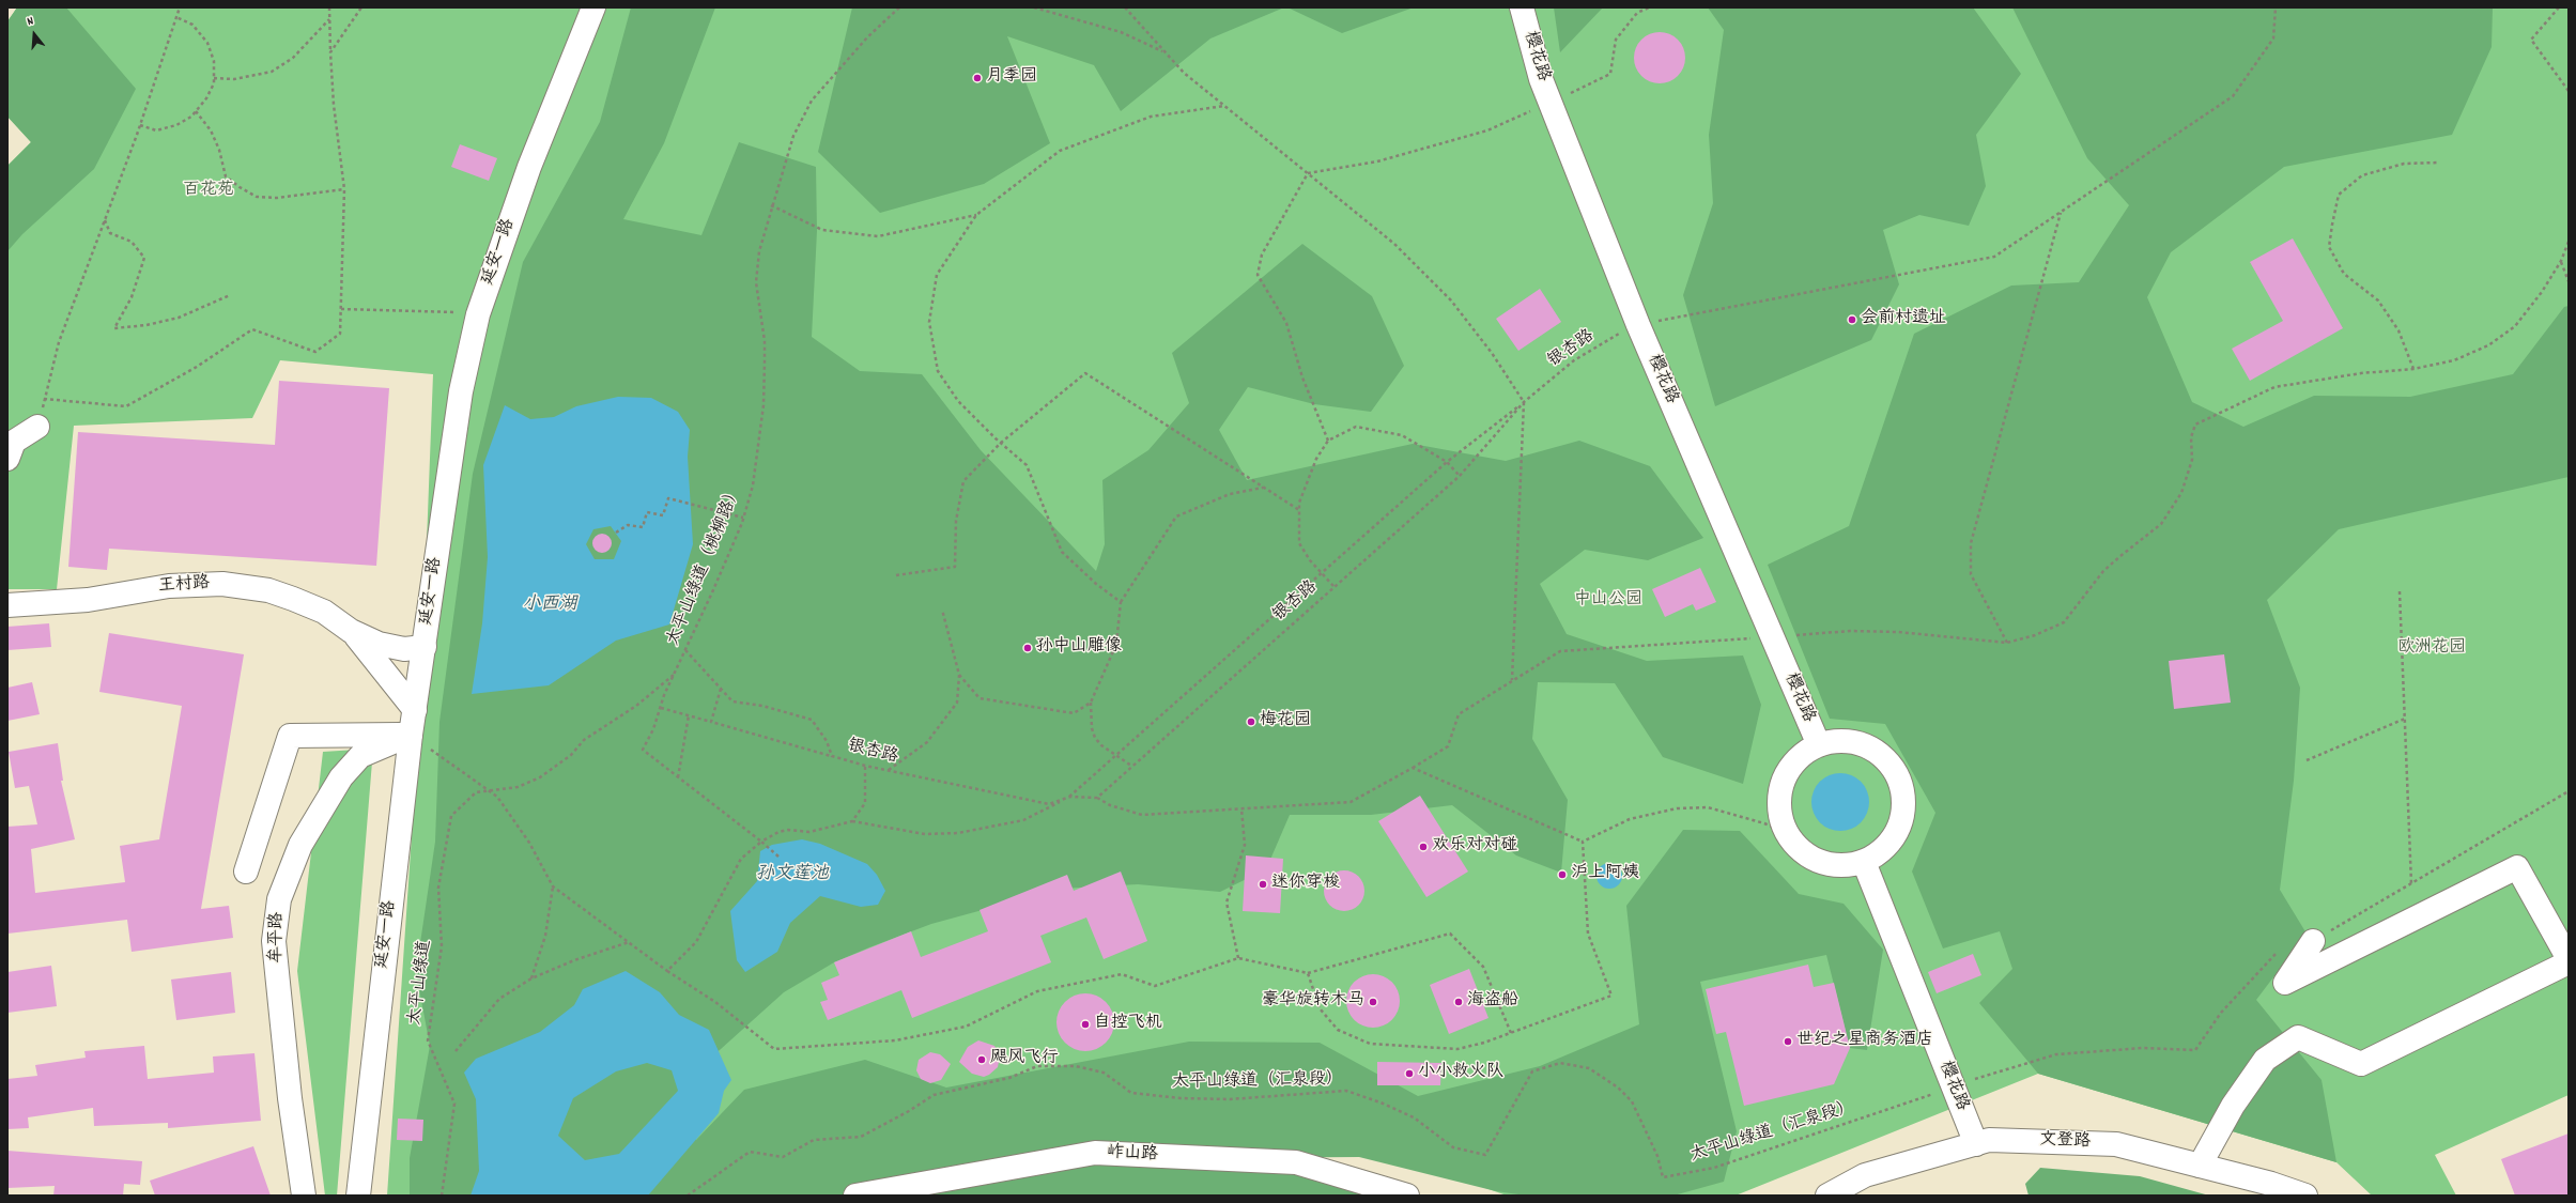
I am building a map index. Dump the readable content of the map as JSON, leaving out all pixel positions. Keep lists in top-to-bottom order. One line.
{"streets":{"street":["樱花路","延安一路","王村路","牟平路","文登路","岞山路"],"path":["银杏路","太平山绿道（桃柳路）","太平山绿道","太平山绿道（汇泉段）"]},"crossings":[["樱花路","银杏路"],["樱花路","太平山绿道（汇泉段）"],["樱花路","文登路"],["延安一路","王村路"],["延安一路","牟平路"],["银杏路","太平山绿道（桃柳路）"],["太平山绿道（桃柳路）","太平山绿道"]],"water":["小西湖","孙文莲池"],"parks":["百花苑","中山公园","欧洲花园"],"places":["月季园","会前村遗址","孙中山雕像","梅花园","欢乐对对碰","沪上阿姨","迷你穿梭","豪华旋转木马","海盗船","自控飞机","世纪之星商务酒店","飓风飞行","小小救火队"],"north":"top"}
